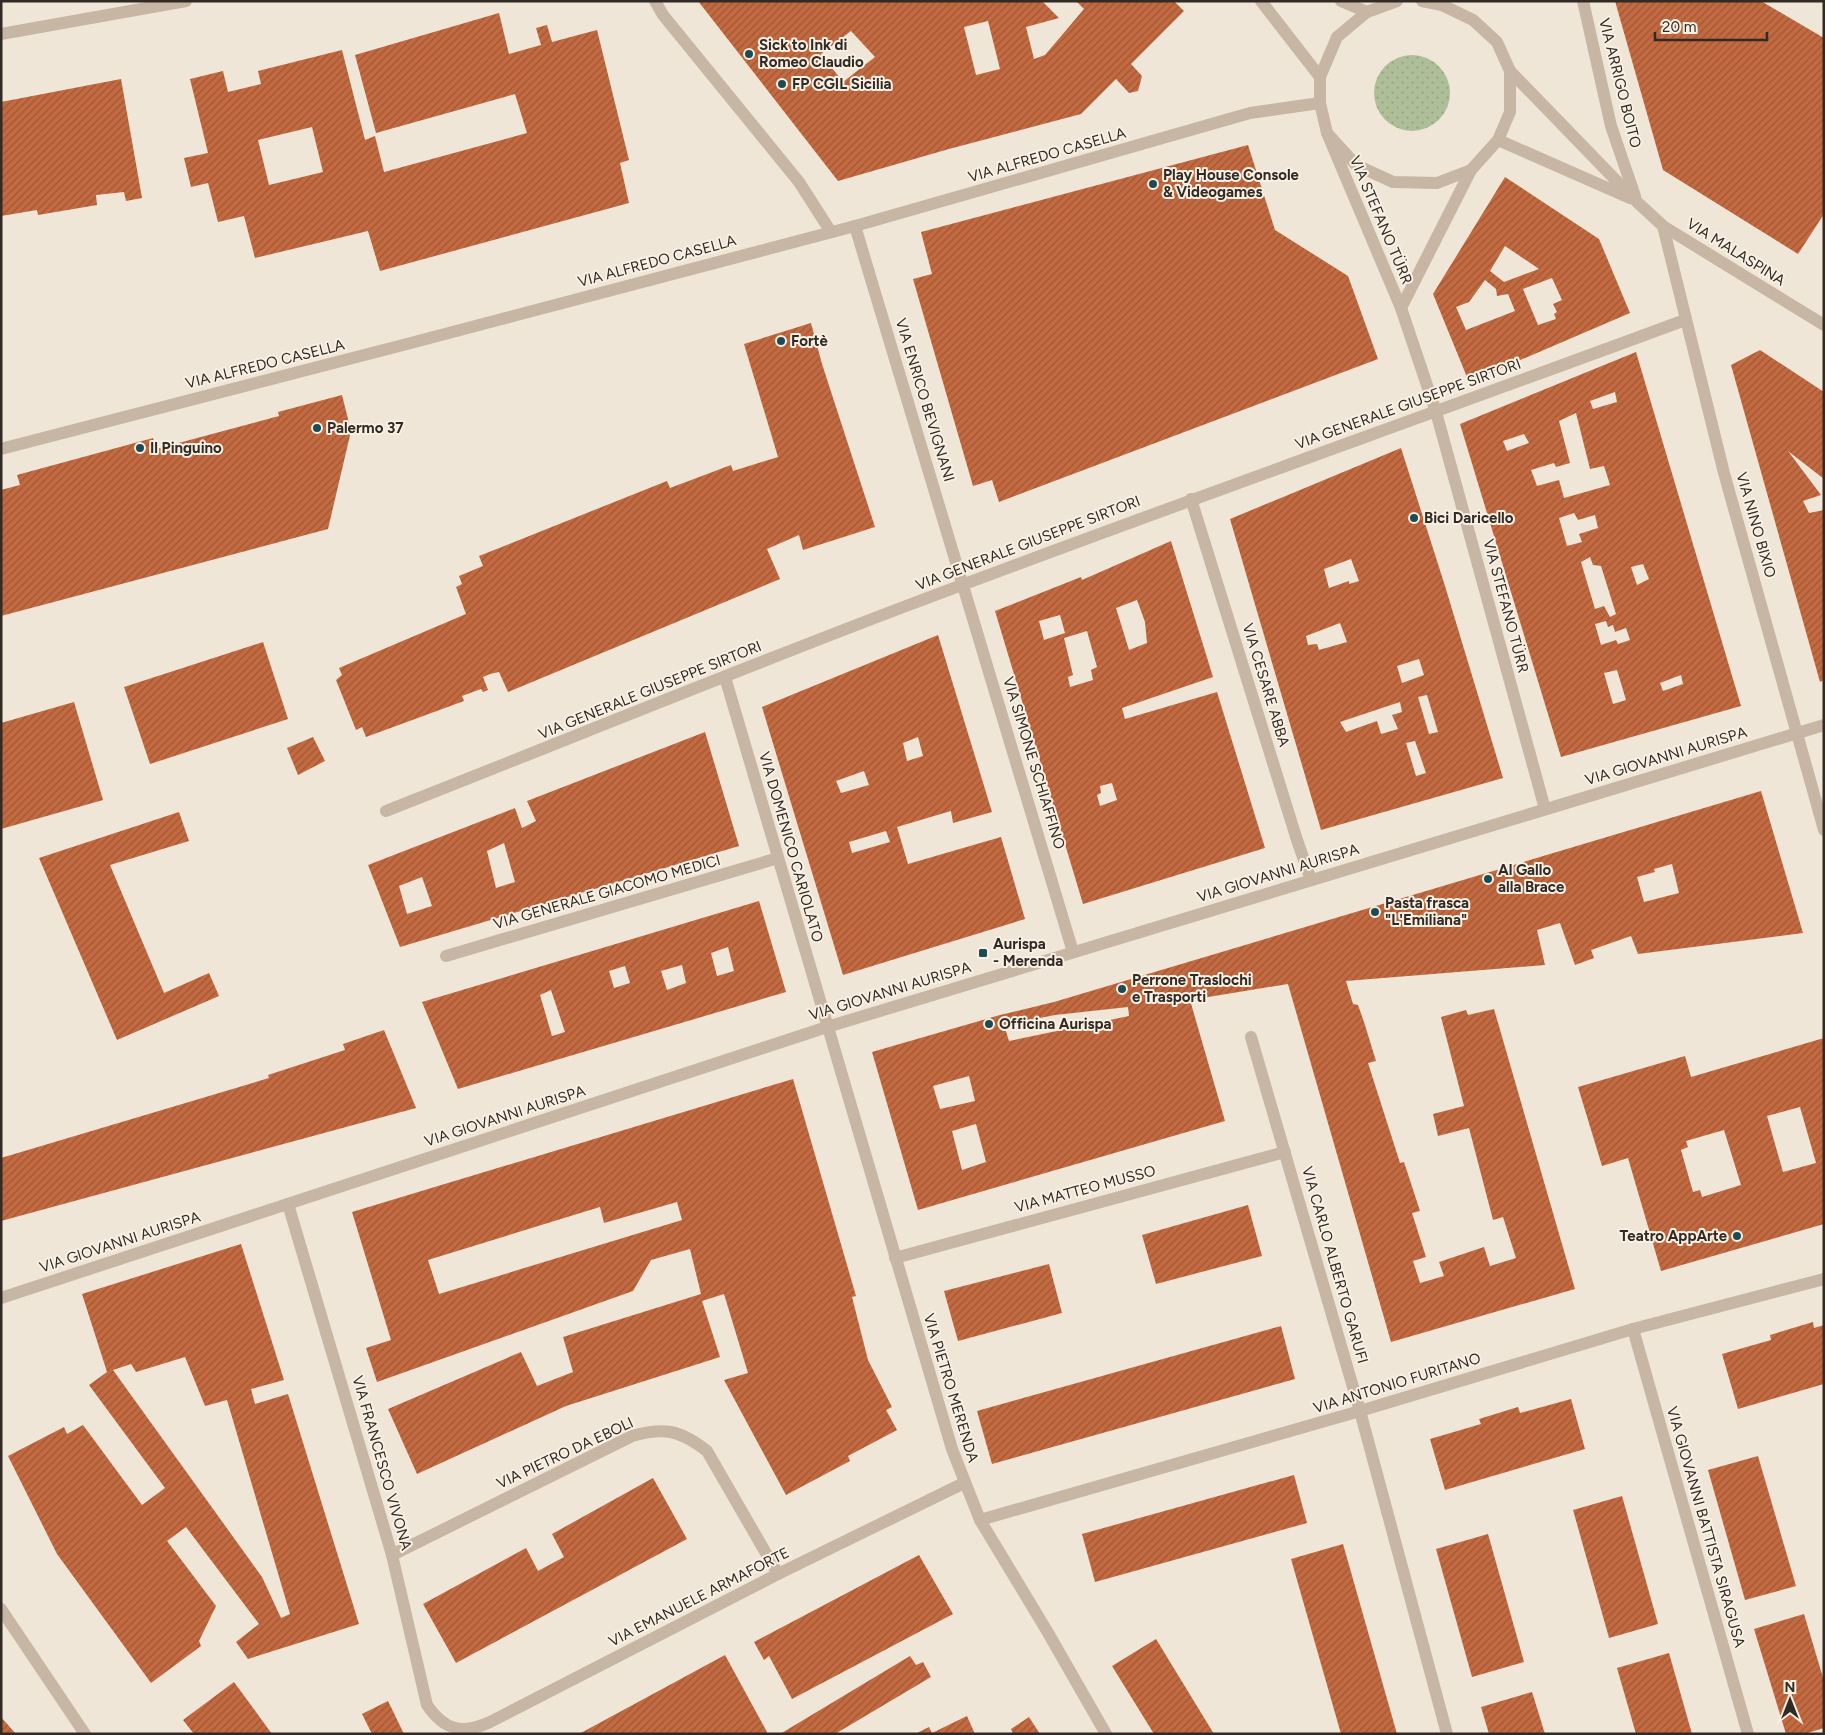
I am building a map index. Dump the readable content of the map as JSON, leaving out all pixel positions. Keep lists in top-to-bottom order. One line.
{"streets":{"street":["VIA ARRIGO BOITO","VIA ALFREDO CASELLA","VIA STEFANO TÜRR","VIA MALASPINA","VIA ENRICO BEVIGNANI","VIA GENERALE GIUSEPPE SIRTORI","VIA NINO BIXIO","VIA CESARE ABBA","VIA GIOVANNI AURISPA","VIA SIMONE SCHIAFFINO","VIA DOMENICO CARIOLATO","VIA GENERALE GIACOMO MEDICI","VIA MATTEO MUSSO","VIA CARLO ALBERTO GARUFI","VIA ANTONIO FURITANO","VIA PIETRO MERENDA","VIA PIETRO DA EBOLI","VIA FRANCESCO VIVONA","VIA GIOVANNI BATTISTA SIRAGUSA","VIA EMANUELE ARMAFORTE"]},"crossings":[["VIA ARRIGO BOITO","VIA MALASPINA"],["VIA ALFREDO CASELLA","VIA STEFANO TÜRR"],["VIA ALFREDO CASELLA","VIA ENRICO BEVIGNANI"],["VIA STEFANO TÜRR","VIA GENERALE GIUSEPPE SIRTORI"],["VIA STEFANO TÜRR","VIA GIOVANNI AURISPA"],["VIA MALASPINA","VIA NINO BIXIO"],["VIA ENRICO BEVIGNANI","VIA GENERALE GIUSEPPE SIRTORI"],["VIA ENRICO BEVIGNANI","VIA SIMONE SCHIAFFINO"],["VIA GENERALE GIUSEPPE SIRTORI","VIA NINO BIXIO"],["VIA GENERALE GIUSEPPE SIRTORI","VIA CESARE ABBA"],["VIA GENERALE GIUSEPPE SIRTORI","VIA SIMONE SCHIAFFINO"],["VIA GENERALE GIUSEPPE SIRTORI","VIA DOMENICO CARIOLATO"],["VIA NINO BIXIO","VIA GIOVANNI AURISPA"],["VIA CESARE ABBA","VIA GIOVANNI AURISPA"],["VIA GIOVANNI AURISPA","VIA SIMONE SCHIAFFINO"],["VIA GIOVANNI AURISPA","VIA DOMENICO CARIOLATO"],["VIA GIOVANNI AURISPA","VIA PIETRO MERENDA"],["VIA GIOVANNI AURISPA","VIA FRANCESCO VIVONA"],["VIA DOMENICO CARIOLATO","VIA GENERALE GIACOMO MEDICI"],["VIA DOMENICO CARIOLATO","VIA PIETRO MERENDA"],["VIA MATTEO MUSSO","VIA CARLO ALBERTO GARUFI"],["VIA MATTEO MUSSO","VIA PIETRO MERENDA"],["VIA CARLO ALBERTO GARUFI","VIA ANTONIO FURITANO"],["VIA ANTONIO FURITANO","VIA PIETRO MERENDA"],["VIA ANTONIO FURITANO","VIA GIOVANNI BATTISTA SIRAGUSA"],["VIA PIETRO MERENDA","VIA EMANUELE ARMAFORTE"],["VIA PIETRO DA EBOLI","VIA FRANCESCO VIVONA"],["VIA PIETRO DA EBOLI","VIA EMANUELE ARMAFORTE"],["VIA FRANCESCO VIVONA","VIA EMANUELE ARMAFORTE"]],"places":{"other":["Sick to Ink di Romeo Claudio","FP CGIL Sicilia","Play House Console & Videogames","Fortè","Palermo 37","Il Pinguino","Bici Daricello","Al Gallo alla Brace","Pasta frasca \"L'Emiliana\"","Perrone Traslochi e Trasporti","Officina Aurispa","Teatro AppArte"],"transit":["Aurispa - Merenda"]},"scale_bar":"20 m","north":"top"}
